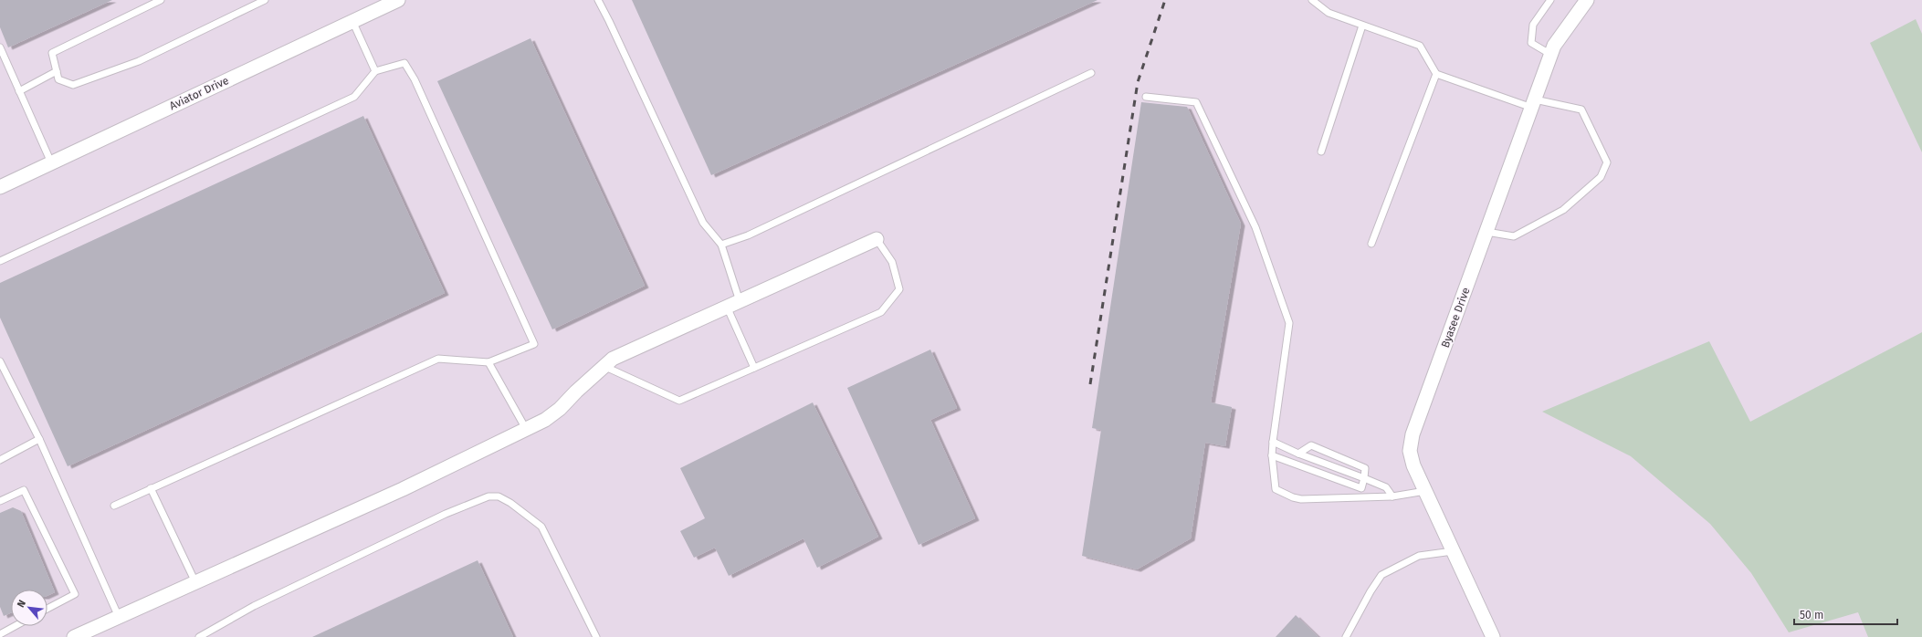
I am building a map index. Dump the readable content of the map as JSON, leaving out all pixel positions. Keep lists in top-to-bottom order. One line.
{"streets":{"street":["Aviator Drive","Byasee Drive"]},"scale_bar":"50 m","north":"top left"}
